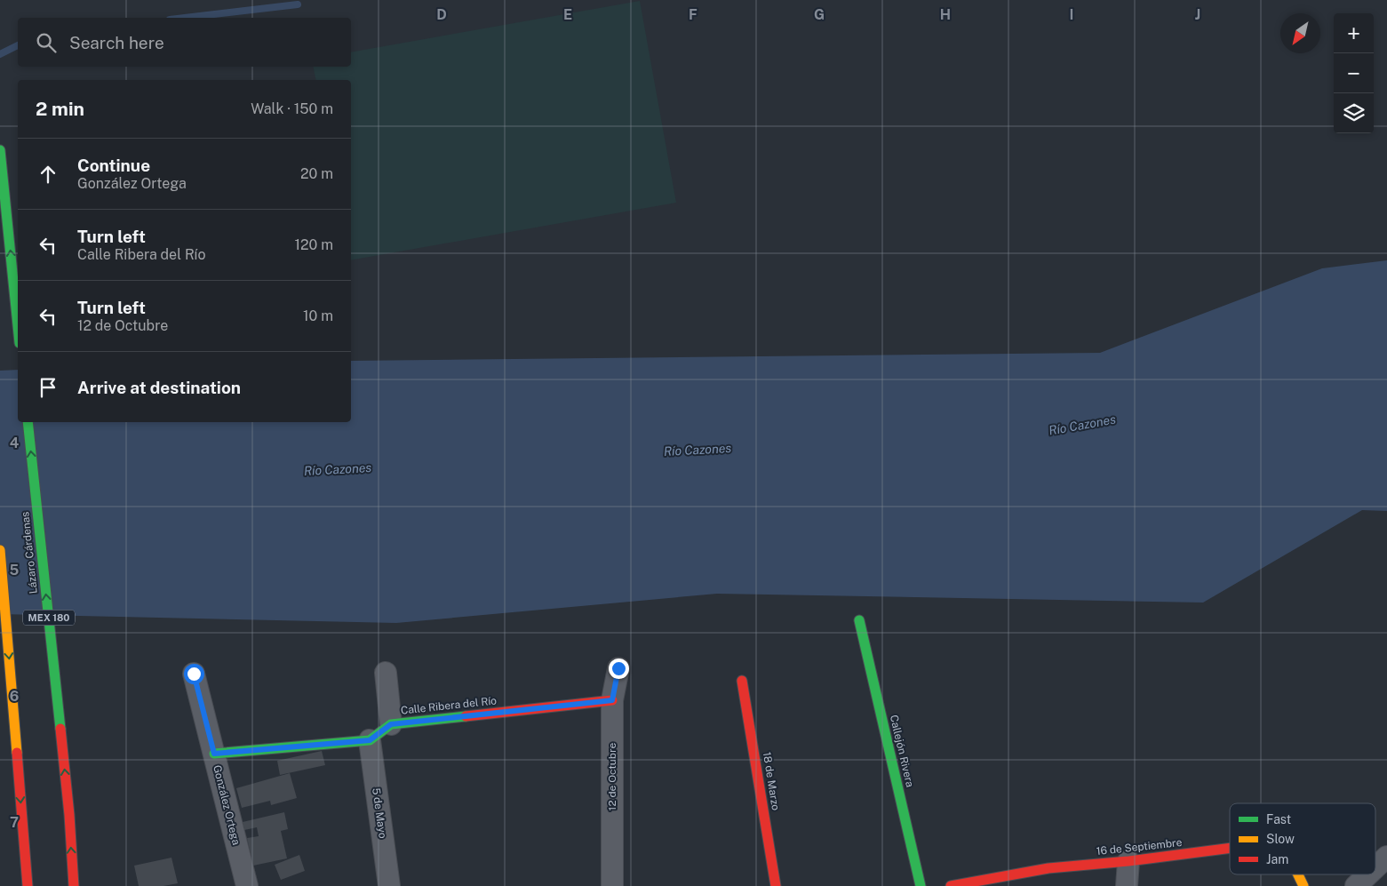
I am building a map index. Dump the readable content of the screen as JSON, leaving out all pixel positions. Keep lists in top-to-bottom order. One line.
{"streets":{"street":["Lázaro Cárdenas","MEX 180","Calle Ribera del Río","Callejón Rivera","12 de Octubre","18 de Marzo","González Ortega","5 de Mayo","16 de Septiembre"]},"crossings":[["Calle Ribera del Río","12 de Octubre"],["Calle Ribera del Río","5 de Mayo"]],"water":["Río Cazones"],"legend":["Fast","Slow","Jam"],"north":"bottom left","page":{"map_buttons":["+","−"],"search":"Search here","heading":["2 min","Walk · 150 m"],"list":[["Continue","González Ortega","20 m"],["Turn left","Calle Ribera del Río","120 m"],["Turn left","12 de Octubre","10 m"],"Arrive at destination"]},"grid":{"columns":["D","E","F","G","H","I","J"],"rows":["4","5","6","7"]}}
